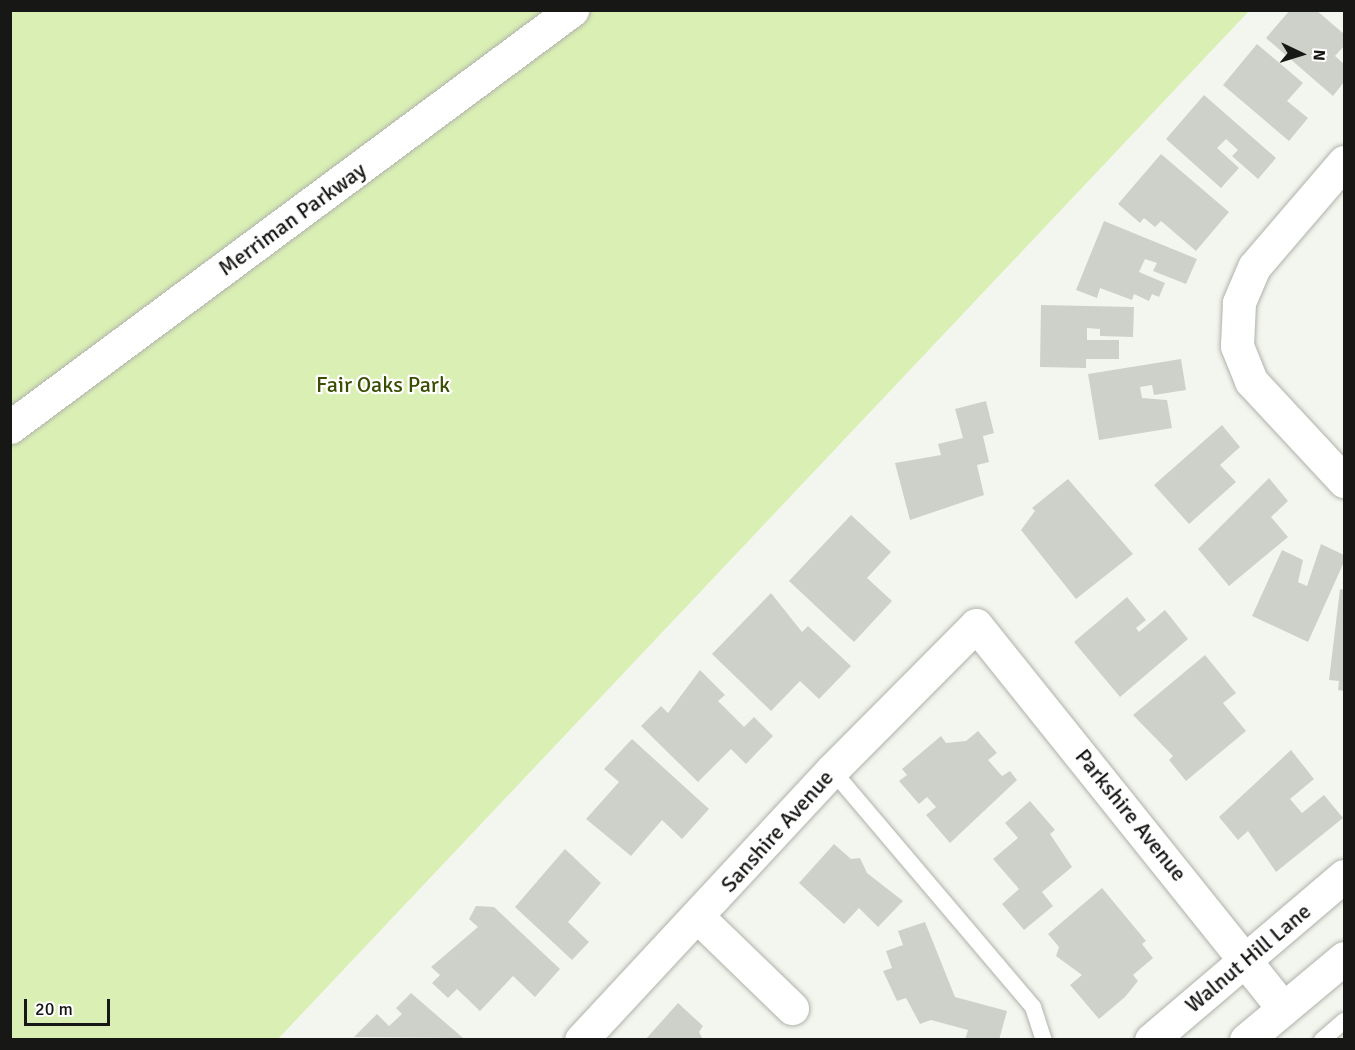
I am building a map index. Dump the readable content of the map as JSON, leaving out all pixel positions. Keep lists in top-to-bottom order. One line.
{"streets":{"street":["Merriman Parkway","Parkshire Avenue","Sanshire Avenue","Walnut Hill Lane"]},"crossings":[["Parkshire Avenue","Sanshire Avenue"],["Parkshire Avenue","Walnut Hill Lane"]],"parks":["Fair Oaks Park"],"scale_bar":"20 m","north":"right"}
